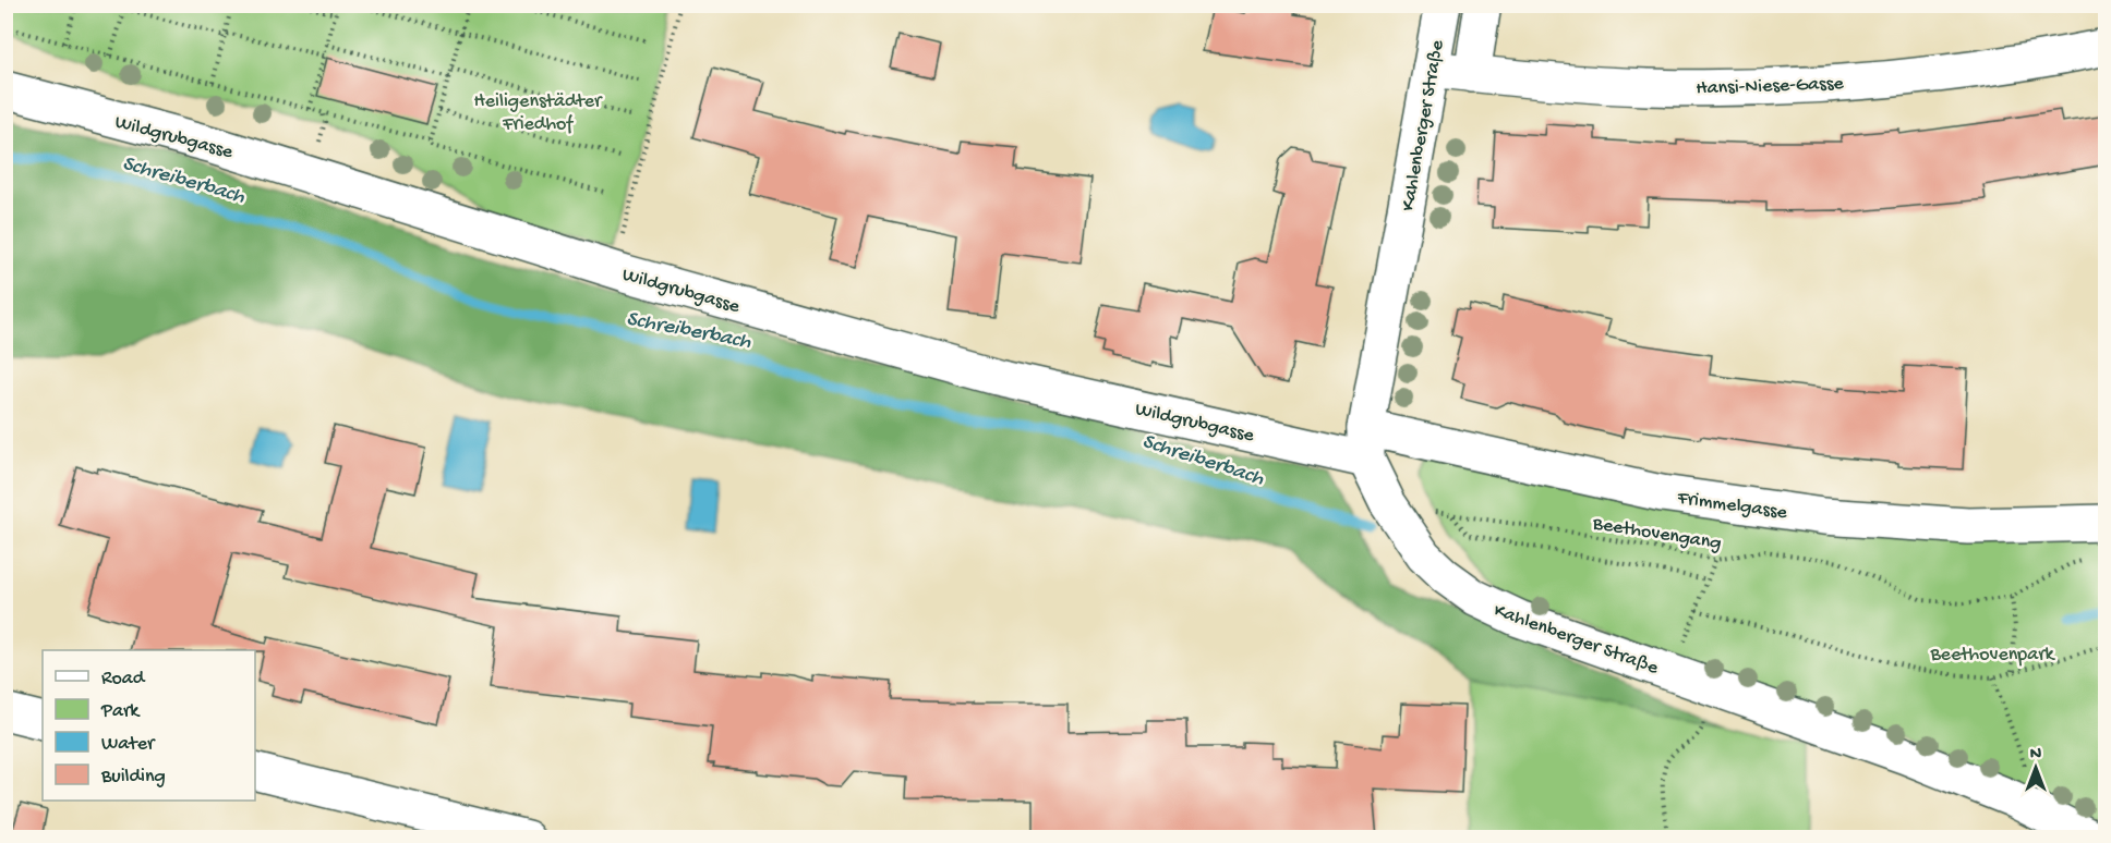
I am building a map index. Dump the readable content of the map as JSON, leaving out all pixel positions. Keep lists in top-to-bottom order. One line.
{"streets":{"street":["Hansi-Niese-Gasse","Kahlenberger Straße","Wildgrubgasse","Frimmelgasse"],"path":["Beethovengang"]},"crossings":[["Hansi-Niese-Gasse","Kahlenberger Straße"],["Kahlenberger Straße","Wildgrubgasse"],["Kahlenberger Straße","Frimmelgasse"],["Wildgrubgasse","Frimmelgasse"]],"water":["Schreiberbach"],"parks":["Heiligenstädter Friedhof","Beethovenpark"],"legend":["Road","Park","Water","Building"],"north":"top"}
